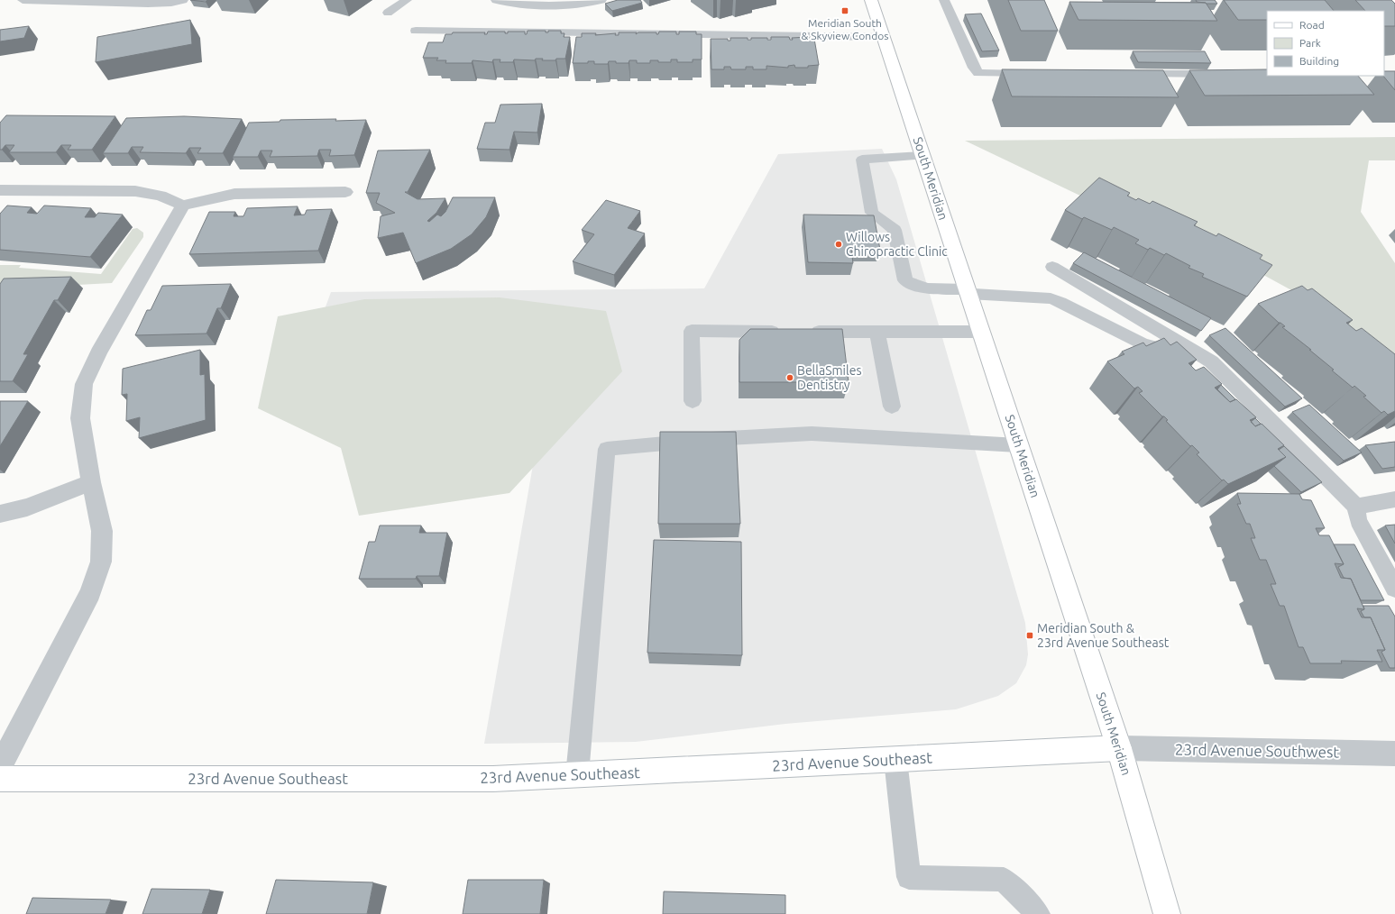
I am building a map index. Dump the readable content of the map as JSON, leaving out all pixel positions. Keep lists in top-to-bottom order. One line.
{"streets":{"main road":["South Meridian","23rd Avenue Southeast"],"street":["23rd Avenue Southwest"]},"crossings":[["South Meridian","23rd Avenue Southwest"],["South Meridian","23rd Avenue Southeast"],["23rd Avenue Southwest","23rd Avenue Southeast"]],"places":{"transit":["Meridian South & Skyview Condos","Meridian South & 23rd Avenue Southeast"],"other":["Willows Chiropractic Clinic","BellaSmiles Dentistry"]},"legend":["Road","Park","Building"]}
